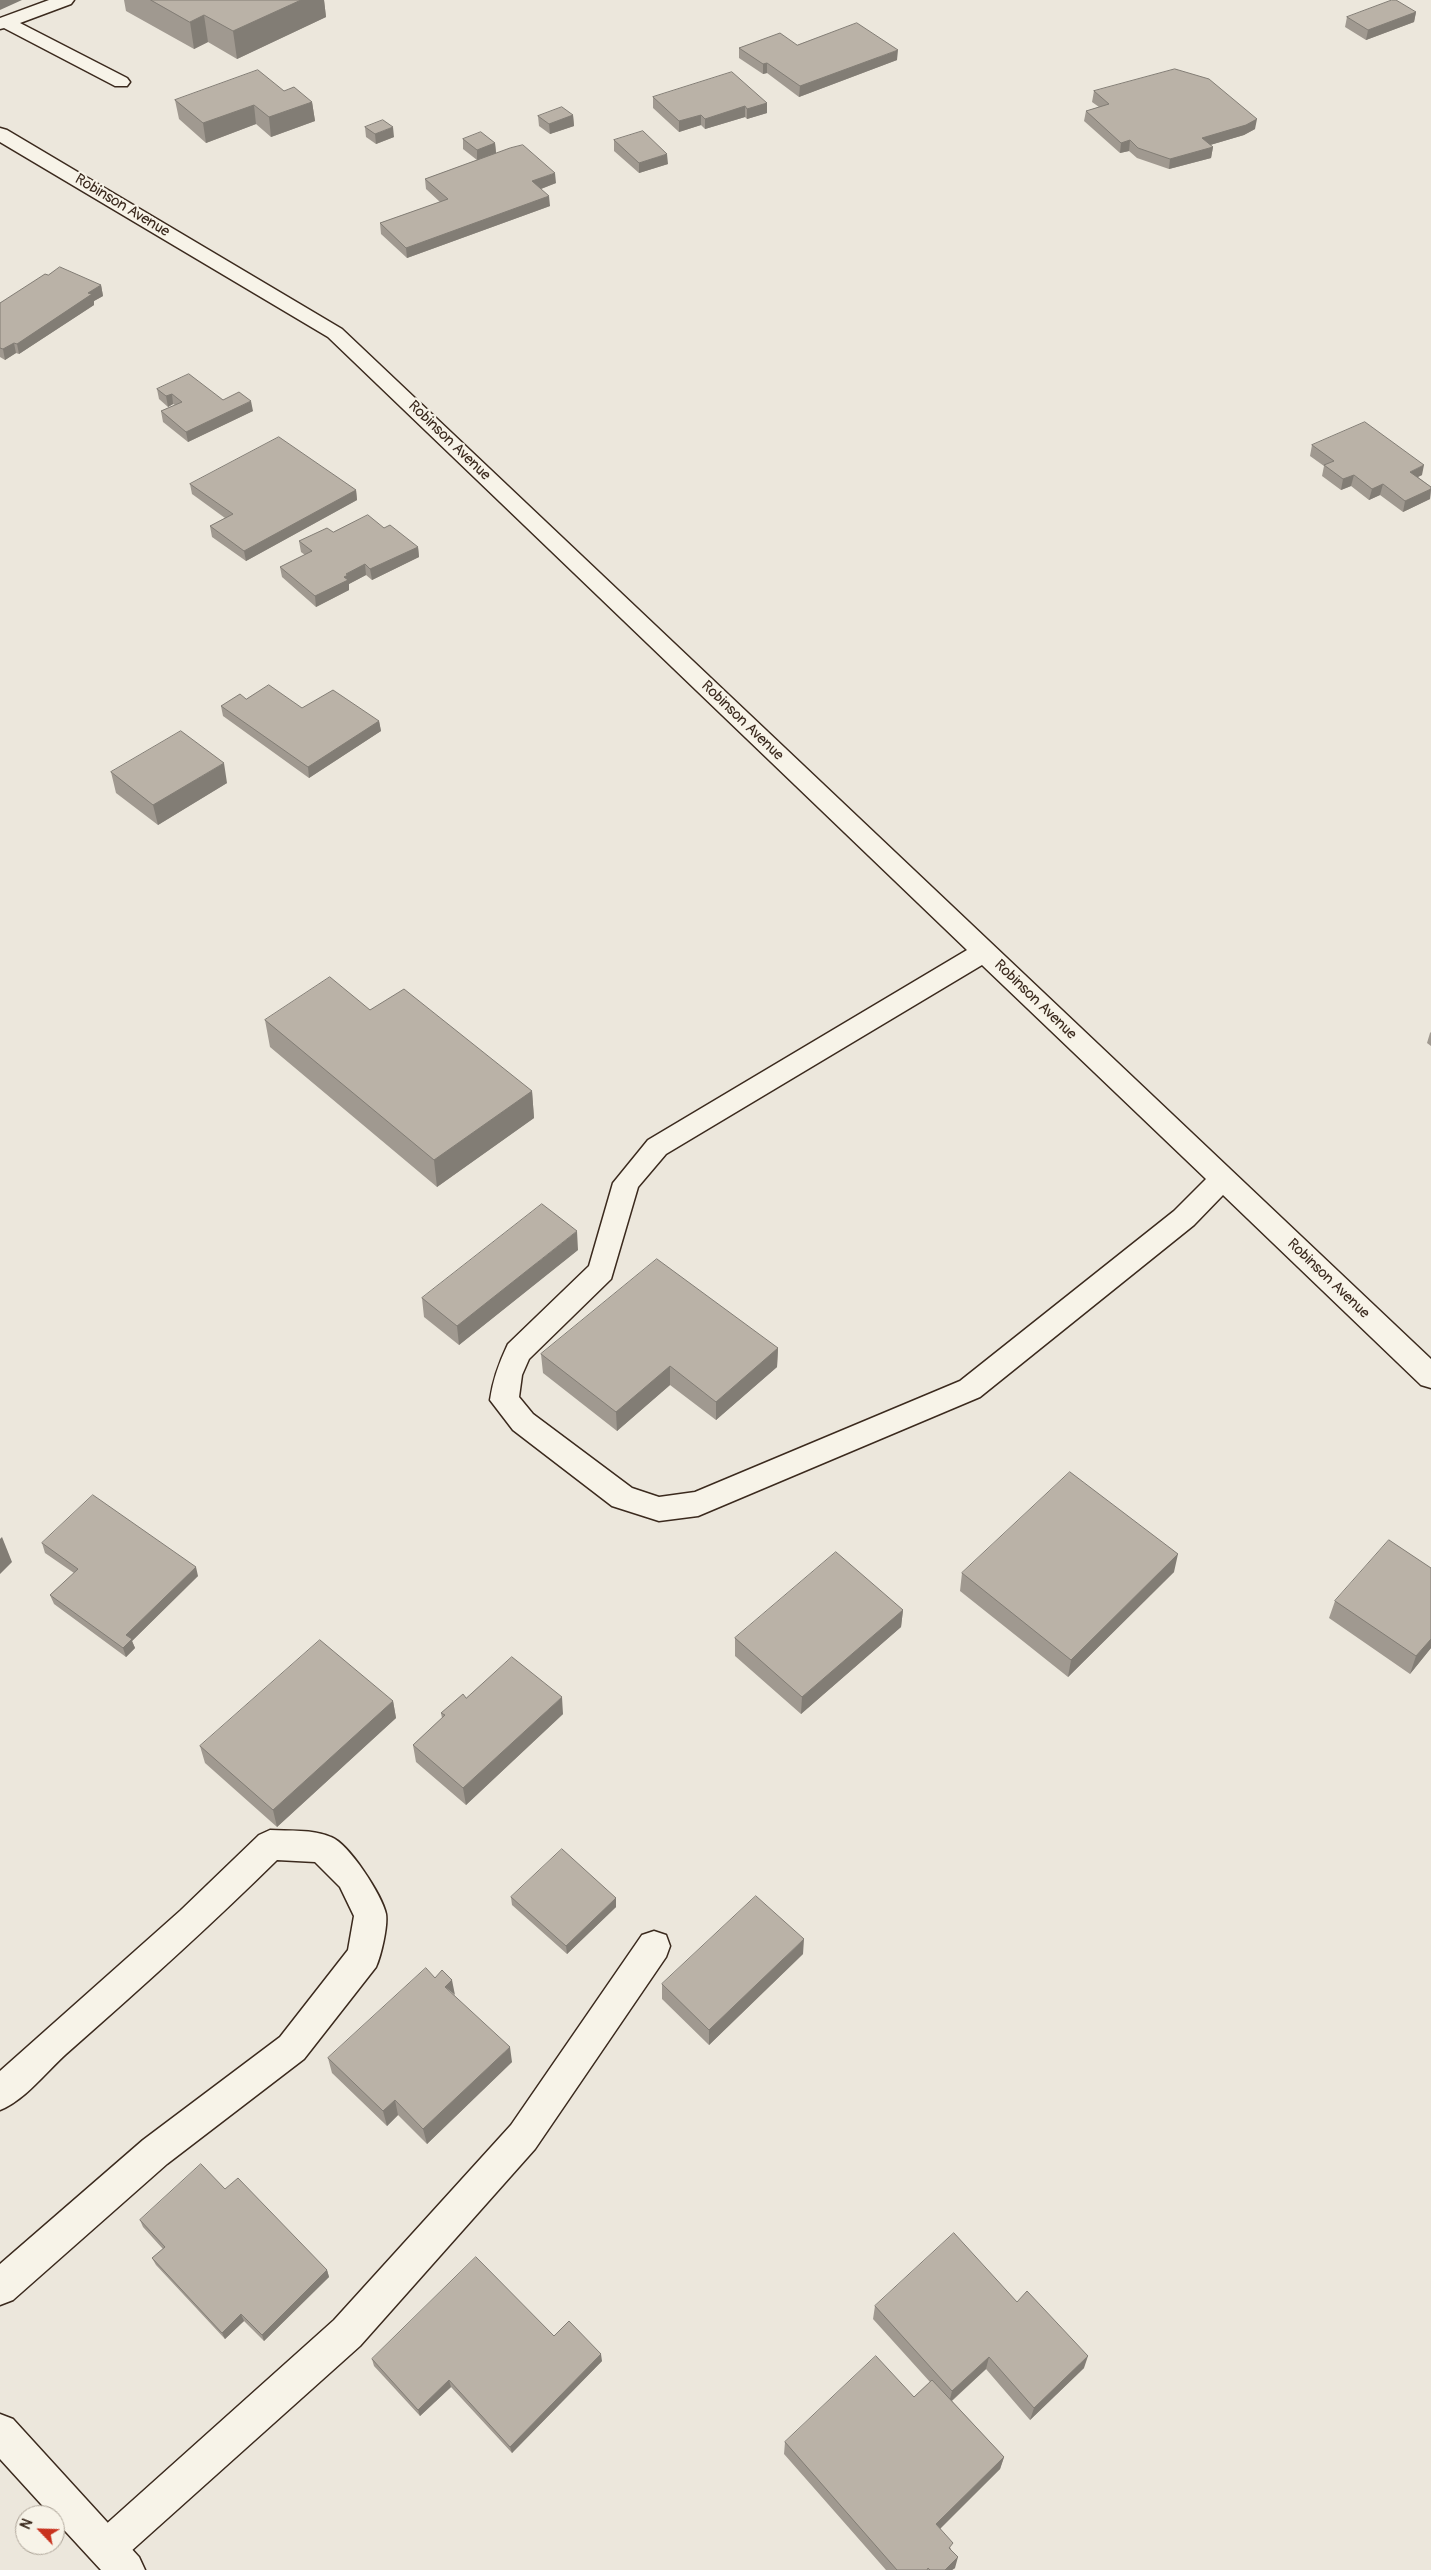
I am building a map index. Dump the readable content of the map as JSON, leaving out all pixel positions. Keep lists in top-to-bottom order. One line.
{"streets":{"street":["Robinson Avenue"]},"north":"top left"}
